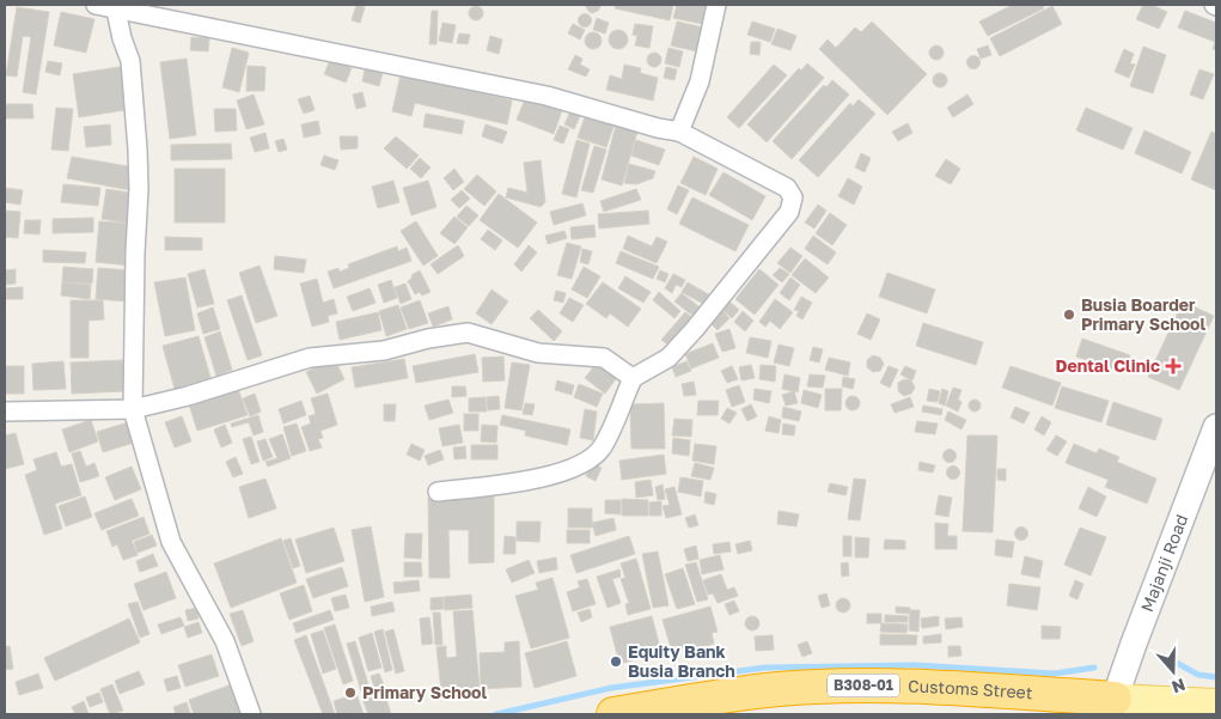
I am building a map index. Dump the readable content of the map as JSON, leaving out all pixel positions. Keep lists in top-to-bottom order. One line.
{"streets":{"highway":["B308-01","Customs Street"],"main road":["Majanji Road"]},"crossings":[["Majanji Road","B308-01"],["Majanji Road","Customs Street"],["B308-01","Customs Street"]],"places":{"other":["Busia Boarder Primary School","Equity Bank Busia Branch","Primary School"],"health":["Dental Clinic"]},"north":"bottom"}
